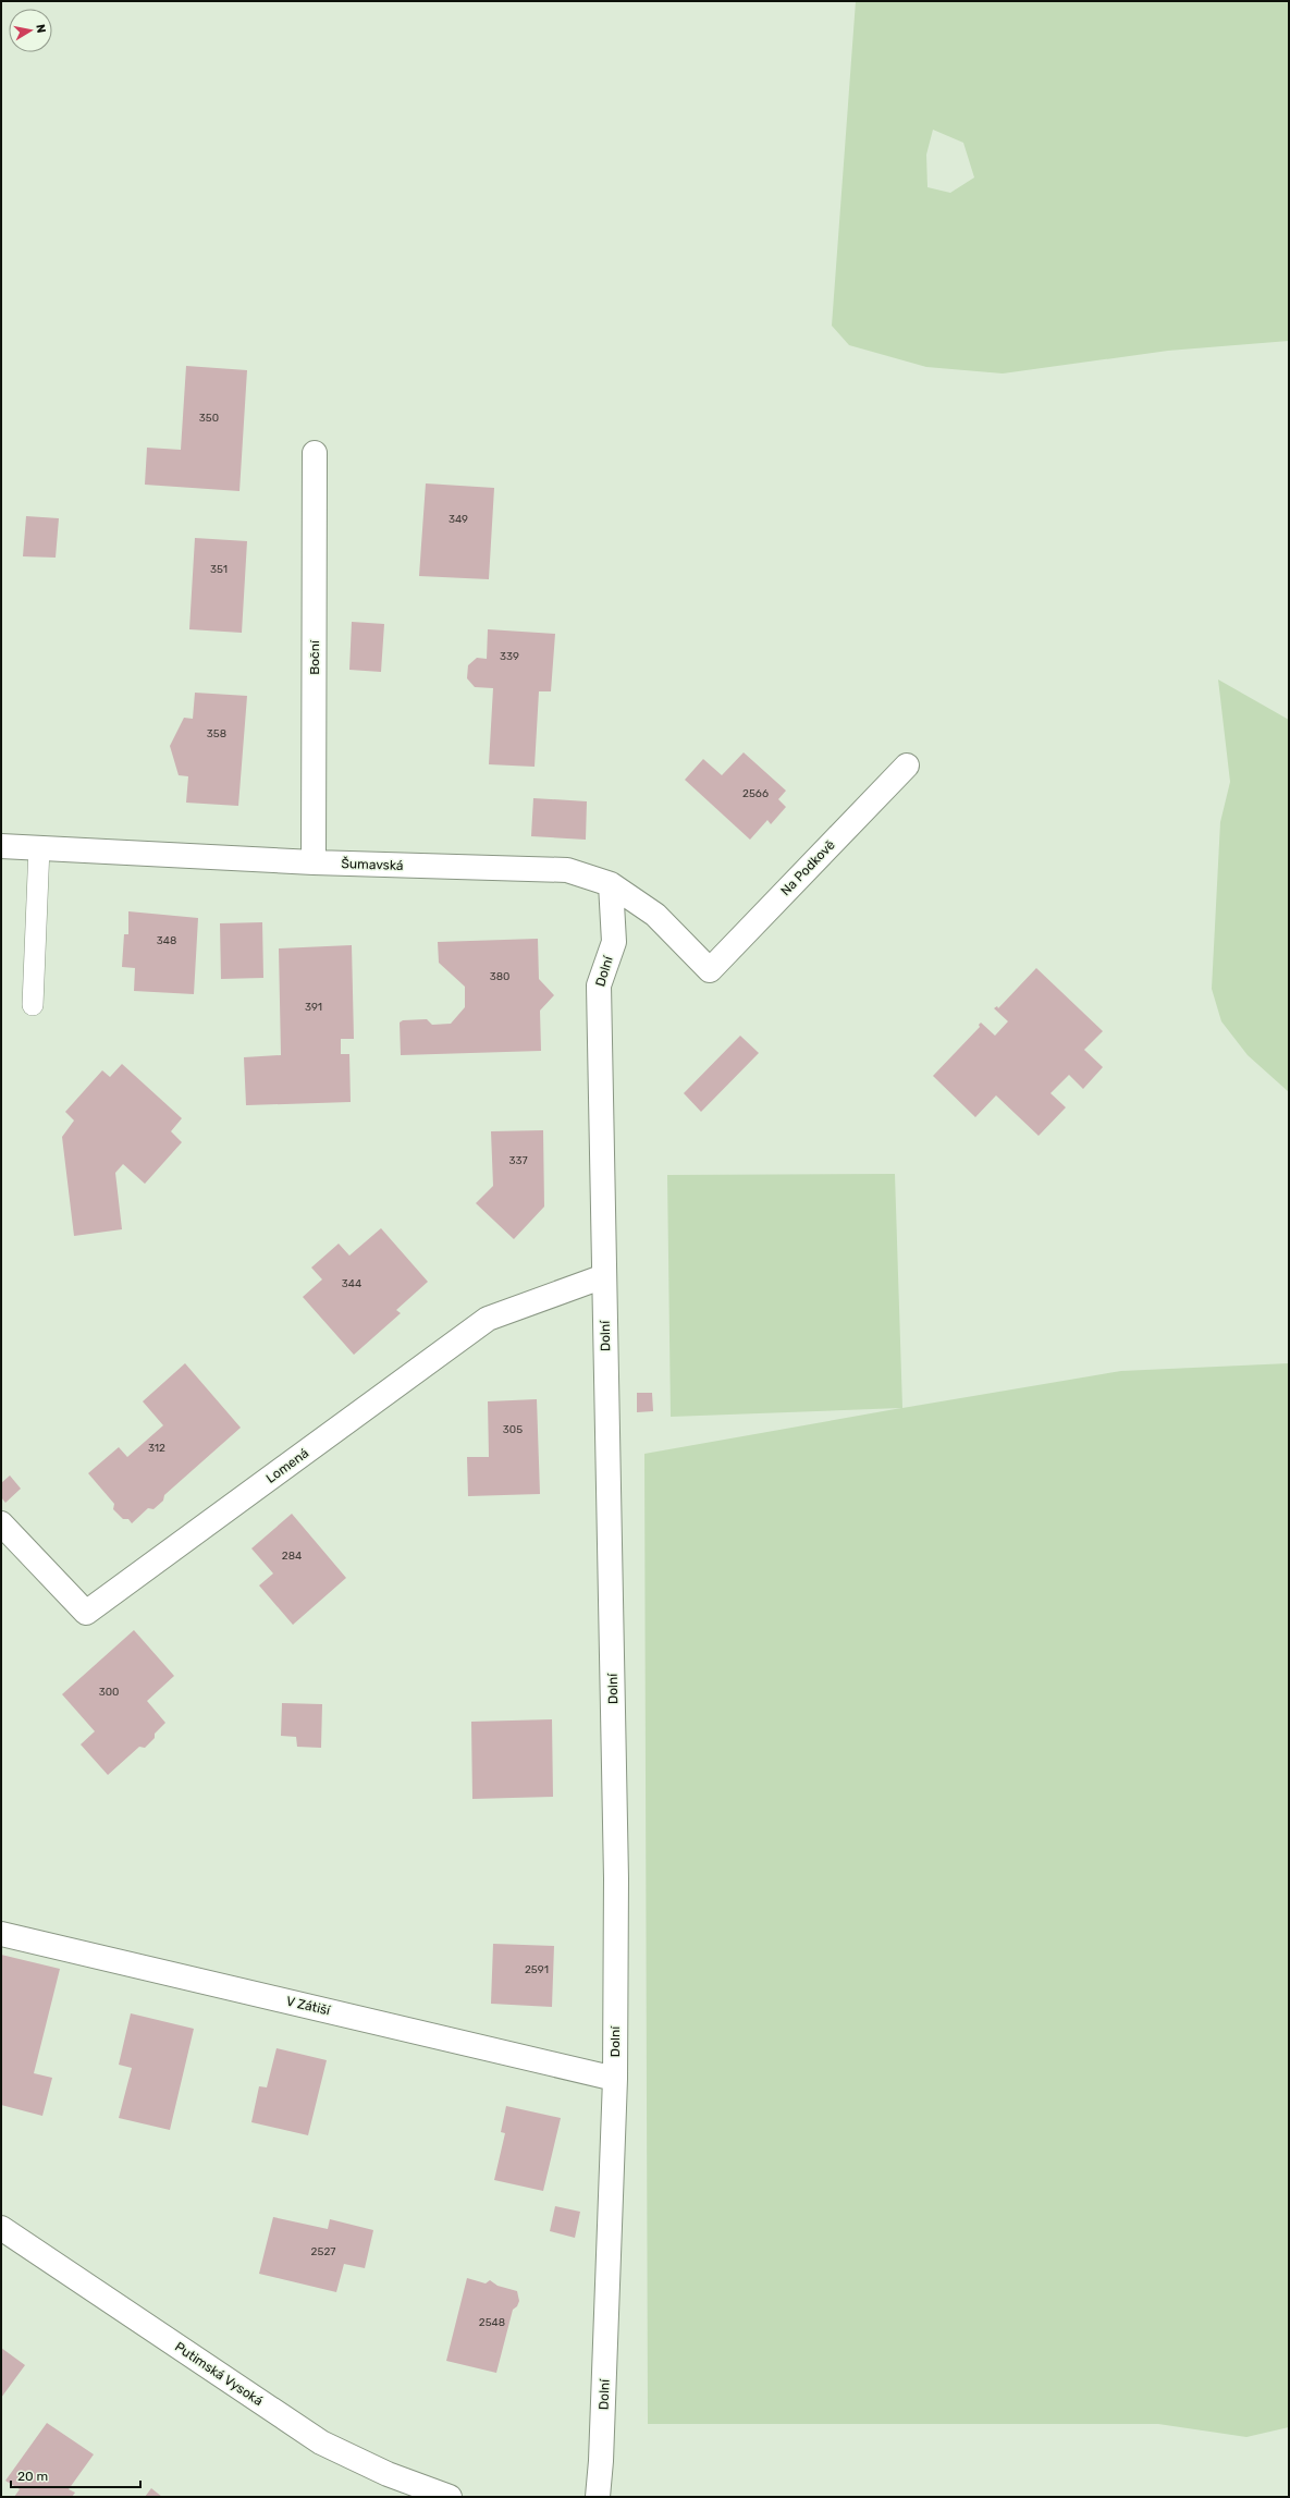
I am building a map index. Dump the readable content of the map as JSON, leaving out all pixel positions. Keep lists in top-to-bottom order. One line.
{"streets":{"street":["Boční","Šumavská","Na Podkově","Dolní","Lomená","V Zátiší","Putimská Vysoká"]},"crossings":[["Boční","Šumavská"],["Šumavská","Na Podkově"],["Šumavská","Dolní"],["Dolní","Lomená"],["Dolní","V Zátiší"]],"house_numbers":["350","349","351","339","358","2566","348","380","391","337","344","305","312","284","300","2591","2527","2548"],"scale_bar":"20 m","north":"right"}
